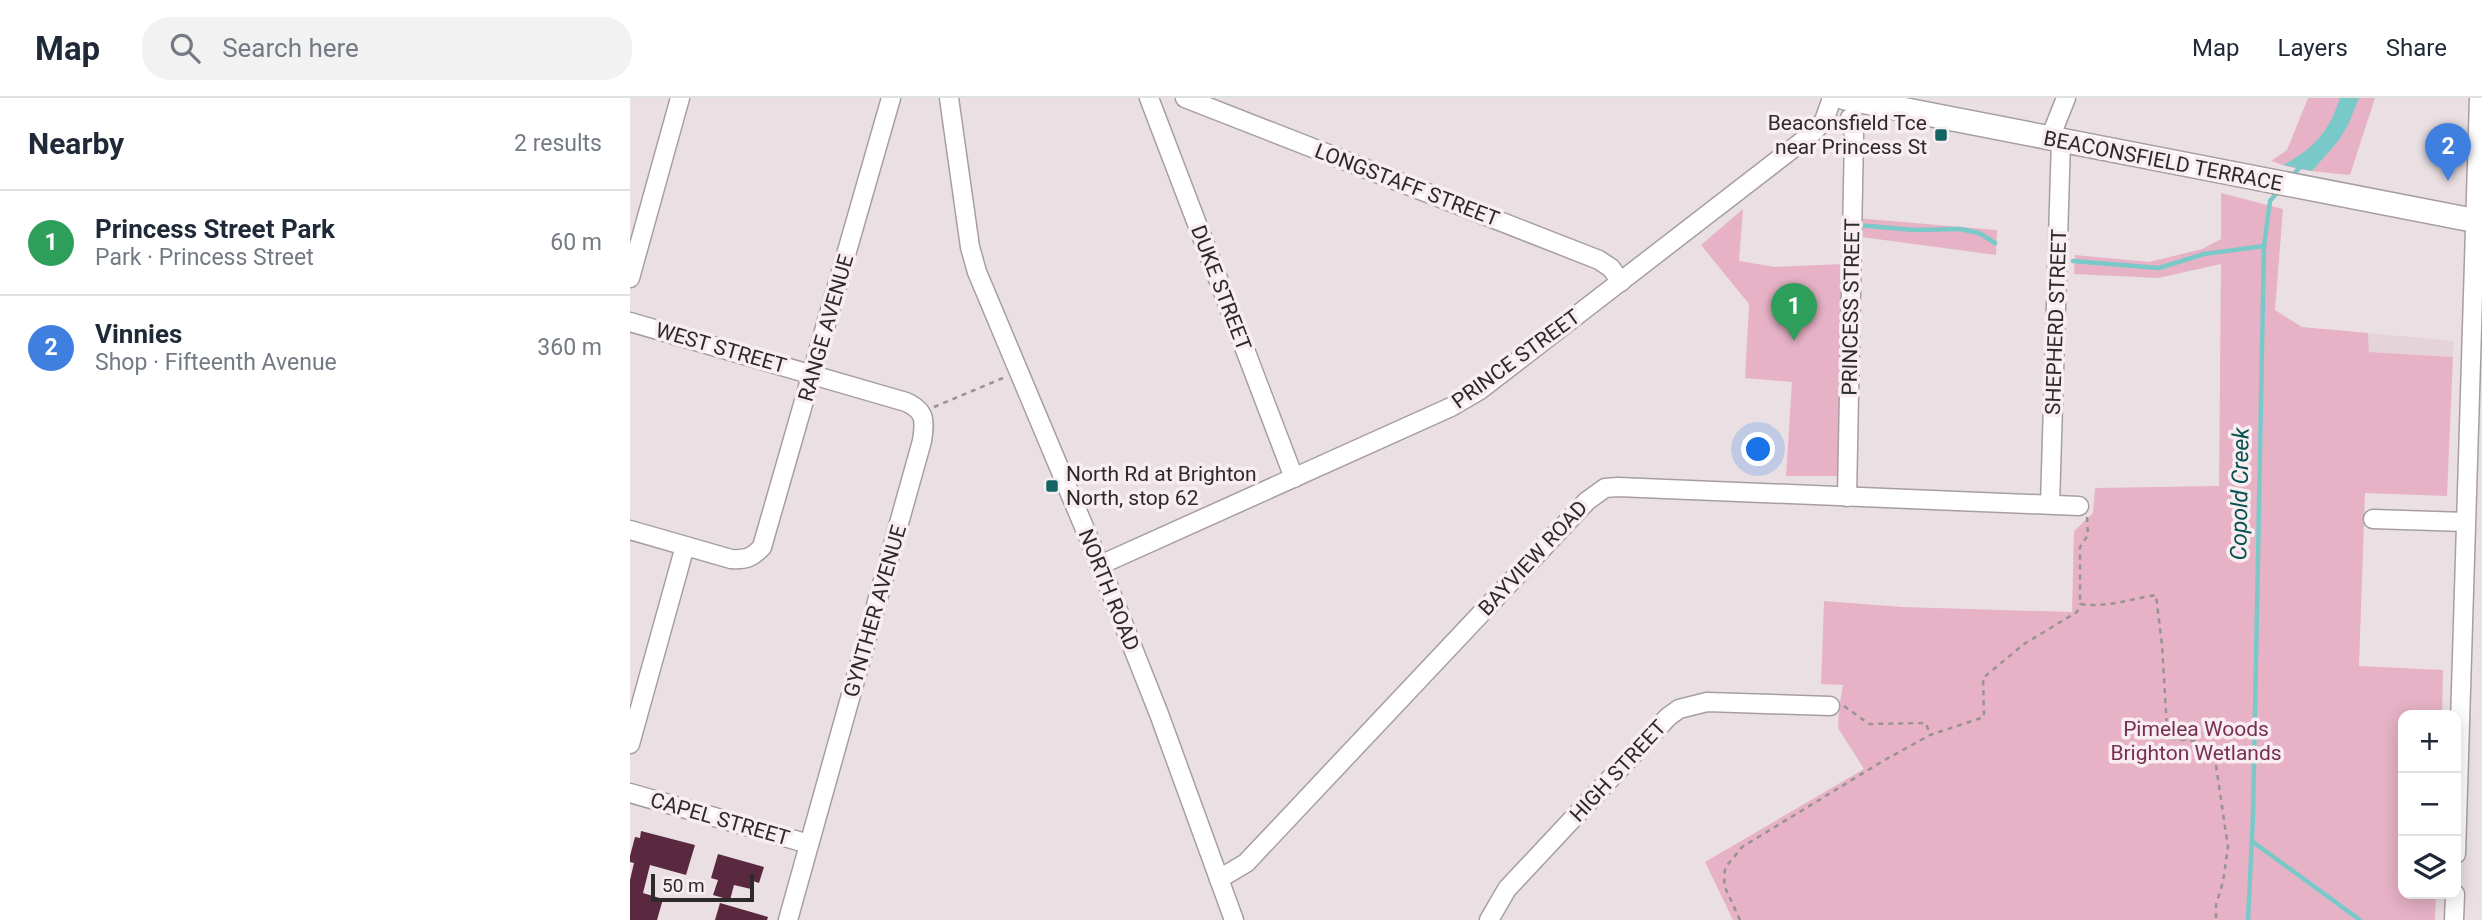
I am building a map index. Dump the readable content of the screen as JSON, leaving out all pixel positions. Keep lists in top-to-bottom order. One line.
{"streets":{"main road":["BEACONSFIELD TERRACE"],"street":["LONGSTAFF STREET","DUKE STREET","PRINCESS STREET","SHEPHERD STREET","RANGE AVENUE","WEST STREET","PRINCE STREET","BAYVIEW ROAD","NORTH ROAD","GYNTHER AVENUE","HIGH STREET","CAPEL STREET"]},"crossings":[["BEACONSFIELD TERRACE","PRINCESS STREET"],["BEACONSFIELD TERRACE","SHEPHERD STREET"],["BEACONSFIELD TERRACE","PRINCE STREET"],["LONGSTAFF STREET","PRINCE STREET"],["DUKE STREET","PRINCE STREET"],["PRINCESS STREET","PRINCE STREET"],["PRINCESS STREET","BAYVIEW ROAD"],["SHEPHERD STREET","BAYVIEW ROAD"],["RANGE AVENUE","WEST STREET"],["PRINCE STREET","NORTH ROAD"],["BAYVIEW ROAD","NORTH ROAD"],["GYNTHER AVENUE","CAPEL STREET"]],"water":["Copold Creek"],"parks":["Pimelea Woods Brighton Wetlands"],"places":{"transit":["Beaconsfield Tce near Princess St","North Rd at Brighton North, stop 62"]},"scale_bar":"50 m","page":{"header":"Map","search":"Search here","nav":["Map","Layers","Share"],"heading":["Nearby","2 results"],"pins":["2","1"],"list":[{"mark":"1","name":"Princess Street Park","note":"Park · Princess Street","value":"60 m"},{"mark":"2","name":"Vinnies","note":"Shop · Fifteenth Avenue","value":"360 m"}],"map_buttons":["+","−"],"scale":"50 m"}}
